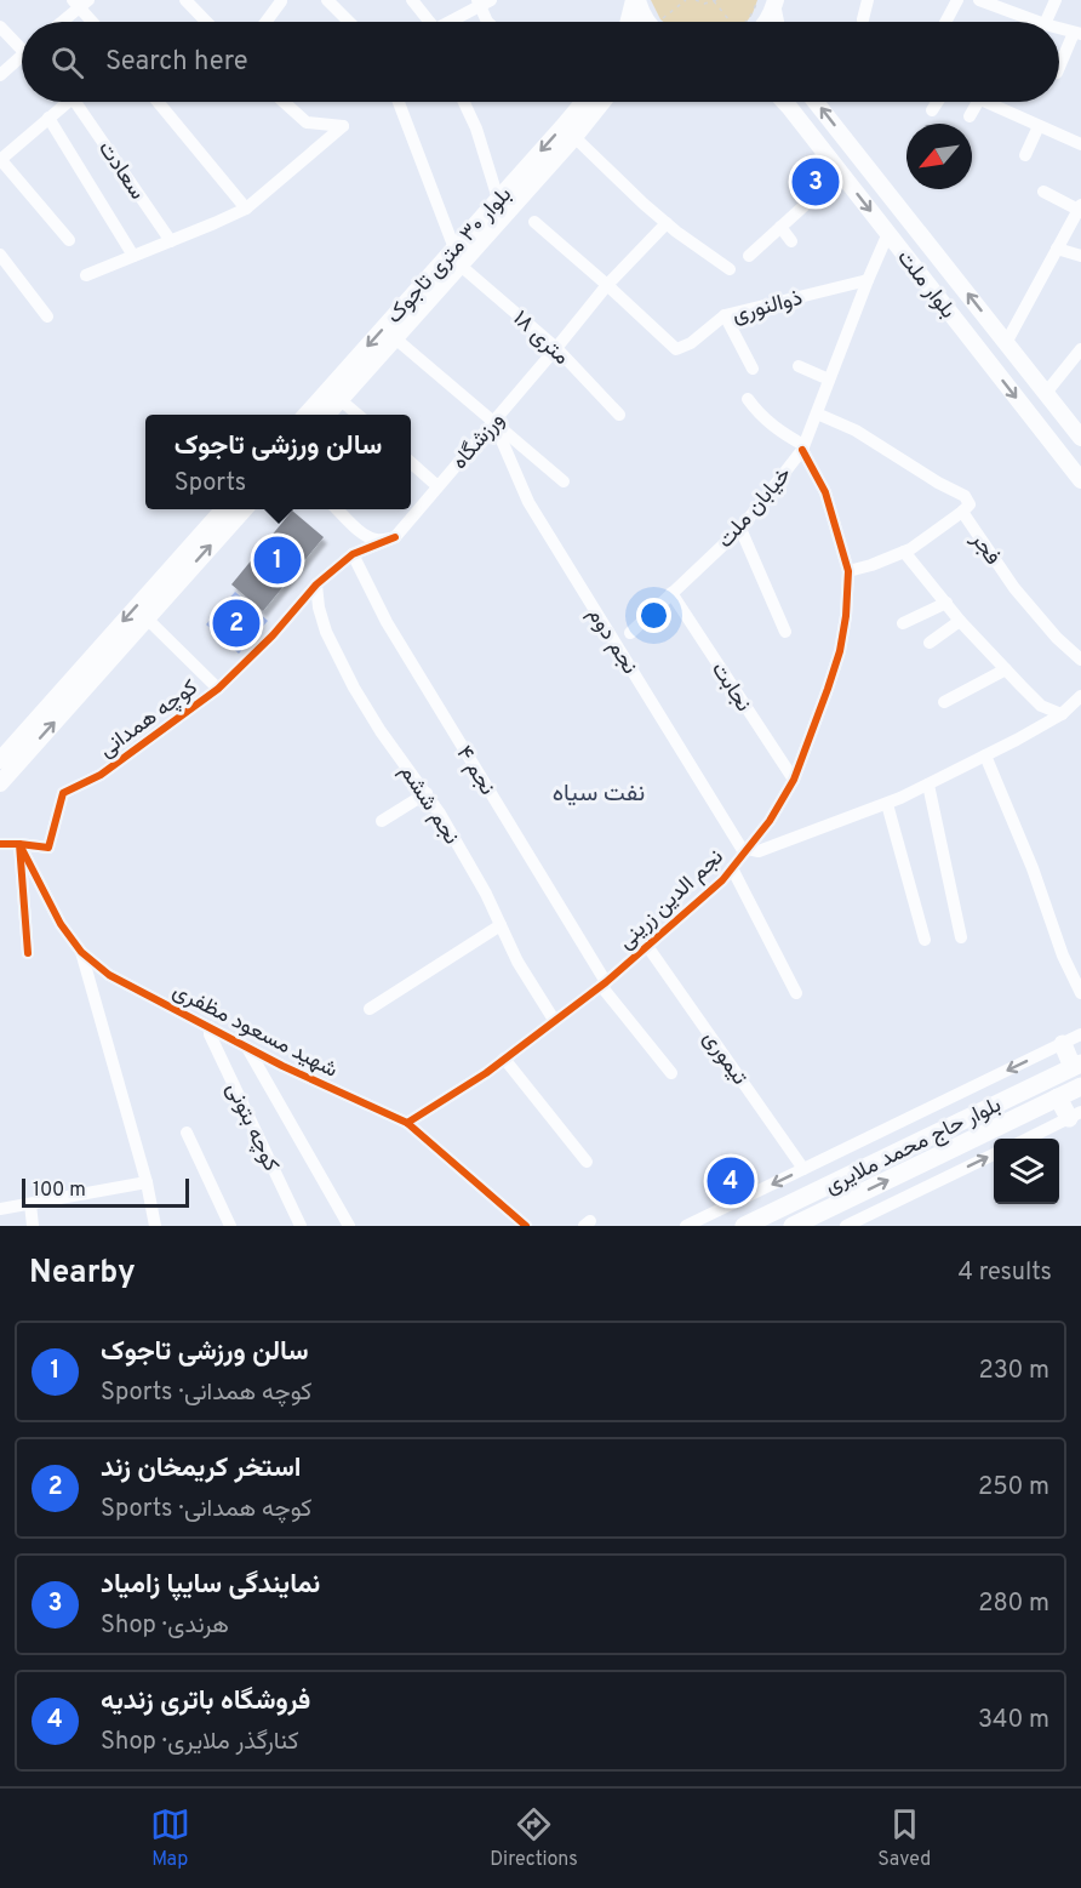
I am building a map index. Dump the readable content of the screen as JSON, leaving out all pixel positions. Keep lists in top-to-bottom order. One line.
{"streets":{"highway":["بلوار حاج محمد ملایری"],"main road":["بلوار ۳۰ متری تاجوک","بلوار ملت"],"street":["سعادت","ذوالنوری","۱۸ متری","ورزشگاه","خیابان ملت","فجر","نجم دوم","نجابت","کوچه همدانی","نجم ۴","نجم ششم","نجم الدین زرینی","شهید مسعود مظفری","تیموری","کوچه بتونی"]},"crossings":[["بلوار ۳۰ متری تاجوک","۱۸ متری"],["بلوار ملت","خیابان ملت"],["ذوالنوری","ورزشگاه"],["ذوالنوری","خیابان ملت"],["۱۸ متری","ورزشگاه"],["ورزشگاه","نجم دوم"],["ورزشگاه","کوچه همدانی"],["خیابان ملت","فجر"],["خیابان ملت","نجابت"],["خیابان ملت","نجم الدین زرینی"],["نجم دوم","نجم الدین زرینی"],["نجابت","نجم الدین زرینی"],["کوچه همدانی","نجم ۴"],["کوچه همدانی","نجم ششم"],["کوچه همدانی","شهید مسعود مظفری"],["نجم ۴","نجم الدین زرینی"],["نجم ششم","نجم الدین زرینی"],["نجم الدین زرینی","شهید مسعود مظفری"],["نجم الدین زرینی","تیموری"],["شهید مسعود مظفری","کوچه بتونی"]],"districts":["نفت سیاه"],"scale_bar":"100 m","north":"bottom left","page":{"search":"Search here","pins":["3","1","2","4"],"popup":["سالن ورزشی تاجوک","Sports"],"scale":"100 m","heading":["Nearby","4 results"],"list":[{"mark":"1","name":"سالن ورزشی تاجوک","note":"Sports · کوچه همدانی","value":"230 m"},{"mark":"2","name":"استخر کریمخان زند","note":"Sports · کوچه همدانی","value":"250 m"},{"mark":"3","name":"نمایندگی سایپا زامیاد","note":"Shop · هرندی","value":"280 m"},{"mark":"4","name":"فروشگاه باتری زندیه","note":"Shop · کنارگذر ملایری","value":"340 m"}],"nav":["Map","Directions","Saved"]}}
